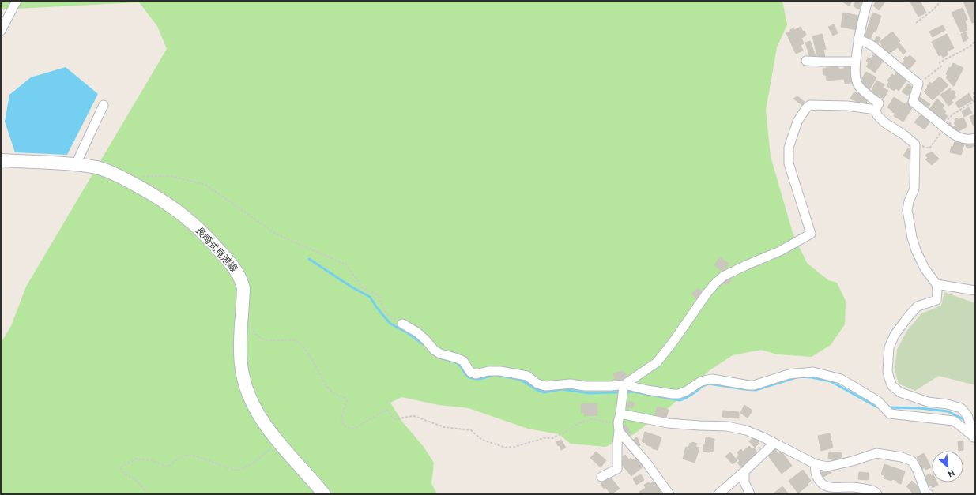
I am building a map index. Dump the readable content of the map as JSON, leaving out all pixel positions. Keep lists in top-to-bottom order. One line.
{"streets":{"main road":["長崎式見港線"]},"north":"bottom right"}
